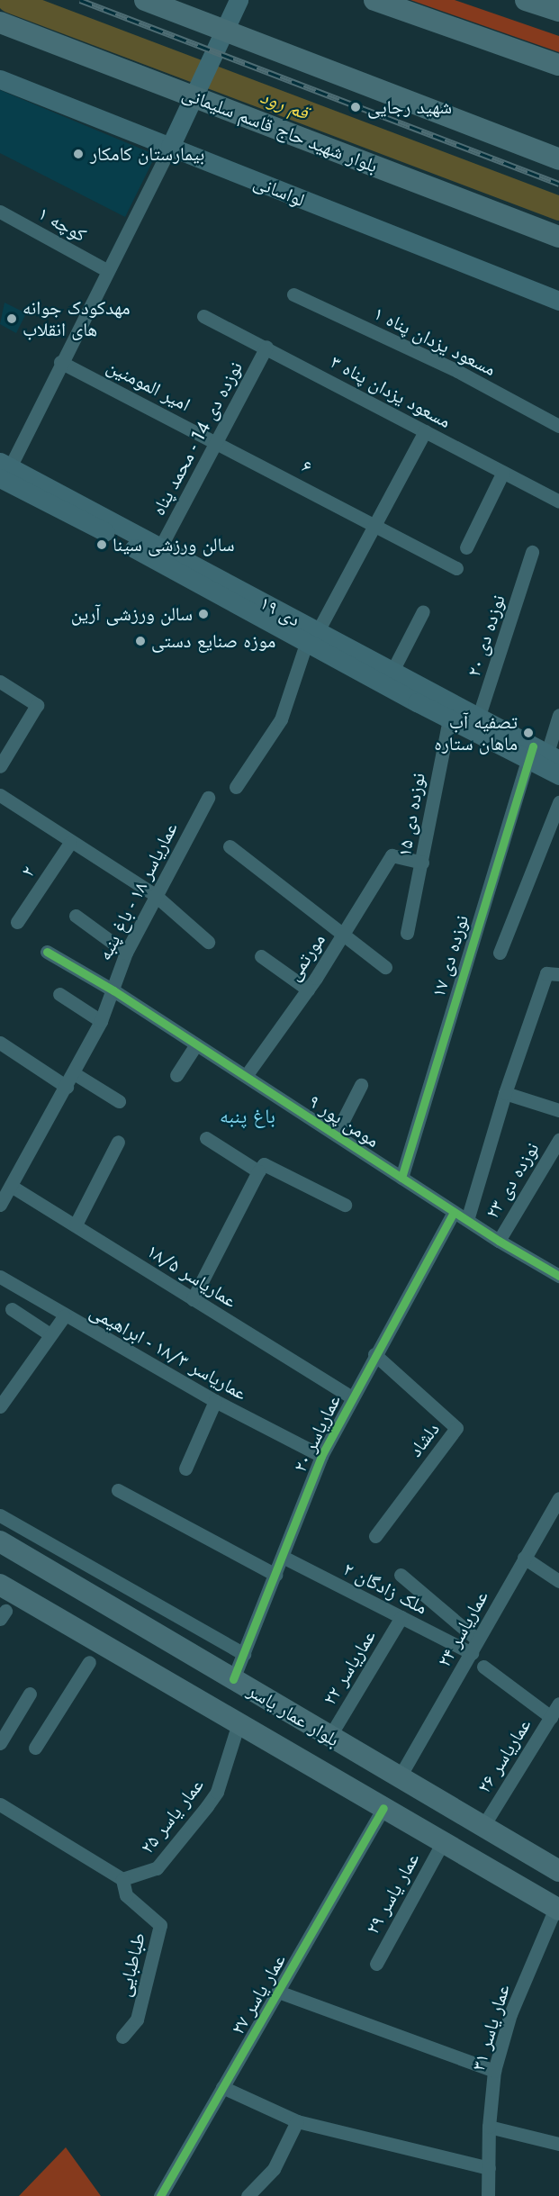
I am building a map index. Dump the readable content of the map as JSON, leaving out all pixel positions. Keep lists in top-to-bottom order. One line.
{"streets":{"main road":["بلوار شهید حاج قاسم سلیمانی","لواسانی","۱۹ دی","بلوار عمار یاسر"],"street":["کوچه ۱","۱ مسعود یزدان پناه","امیر المومنین","۳ مسعود یزدان پناه","نوزده دی 14 - محمد پناه","۶","نوزده دی ۲۰","نوزده دی ۱۵","۲","عماریاسر ۱۸ - باغ پنبه","نوزده دی ۱۷","مورتمی","مومن پور ۹","نوزده دی ۲۳","عماریاسر ۱۸/۵","عماریاسر ۱۸/۳ - ابراهیمی","عماریاسر ۲۰","دلشاد","۲ ملک زادگان","عماریاسر ۲۴","عماریاسر ۲۲","عماریاسر ۲۶","عمار یاسر ۲۵","عمار یاسر ۲۹","طباطبایی","عمار یاسر ۲۷","عمار یاسر ۳۱"]},"crossings":[["امیر المومنین","نوزده دی 14 - محمد پناه"],["امیر المومنین","۶"],["۳ مسعود یزدان پناه","نوزده دی 14 - محمد پناه"],["نوزده دی 14 - محمد پناه","۶"],["نوزده دی 14 - محمد پناه","۱۹ دی"],["۱۹ دی","نوزده دی ۲۰"],["۱۹ دی","نوزده دی ۱۵"],["۱۹ دی","نوزده دی ۱۷"],["نوزده دی ۱۵","مورتمی"],["عماریاسر ۱۸ - باغ پنبه","مومن پور ۹"],["عماریاسر ۱۸ - باغ پنبه","عماریاسر ۱۸/۵"],["نوزده دی ۱۷","مومن پور ۹"],["مورتمی","مومن پور ۹"],["مومن پور ۹","نوزده دی ۲۳"],["مومن پور ۹","عماریاسر ۲۰"],["عماریاسر ۱۸/۵","عماریاسر ۲۰"],["عماریاسر ۱۸/۳ - ابراهیمی","عماریاسر ۲۰"],["عماریاسر ۲۰","دلشاد"],["عماریاسر ۲۰","۲ ملک زادگان"],["عماریاسر ۲۰","بلوار عمار یاسر"],["۲ ملک زادگان","عماریاسر ۲۴"],["۲ ملک زادگان","عماریاسر ۲۲"],["عماریاسر ۲۴","بلوار عمار یاسر"],["عماریاسر ۲۲","بلوار عمار یاسر"],["بلوار عمار یاسر","عماریاسر ۲۶"],["بلوار عمار یاسر","عمار یاسر ۲۵"],["بلوار عمار یاسر","عمار یاسر ۲۹"],["بلوار عمار یاسر","عمار یاسر ۲۷"],["بلوار عمار یاسر","عمار یاسر ۳۱"],["عمار یاسر ۲۵","طباطبایی"]],"districts":["باغ پنبه"],"water":["قم رود"],"places":["شهید رجایی","بیمارستان کامکار","مهدکودک جوانه های انقلاب","سالن ورزشی سینا","سالن ورزشی آرین","موزه صنایع دستی","تصفیه آب ماهان ستاره"]}
